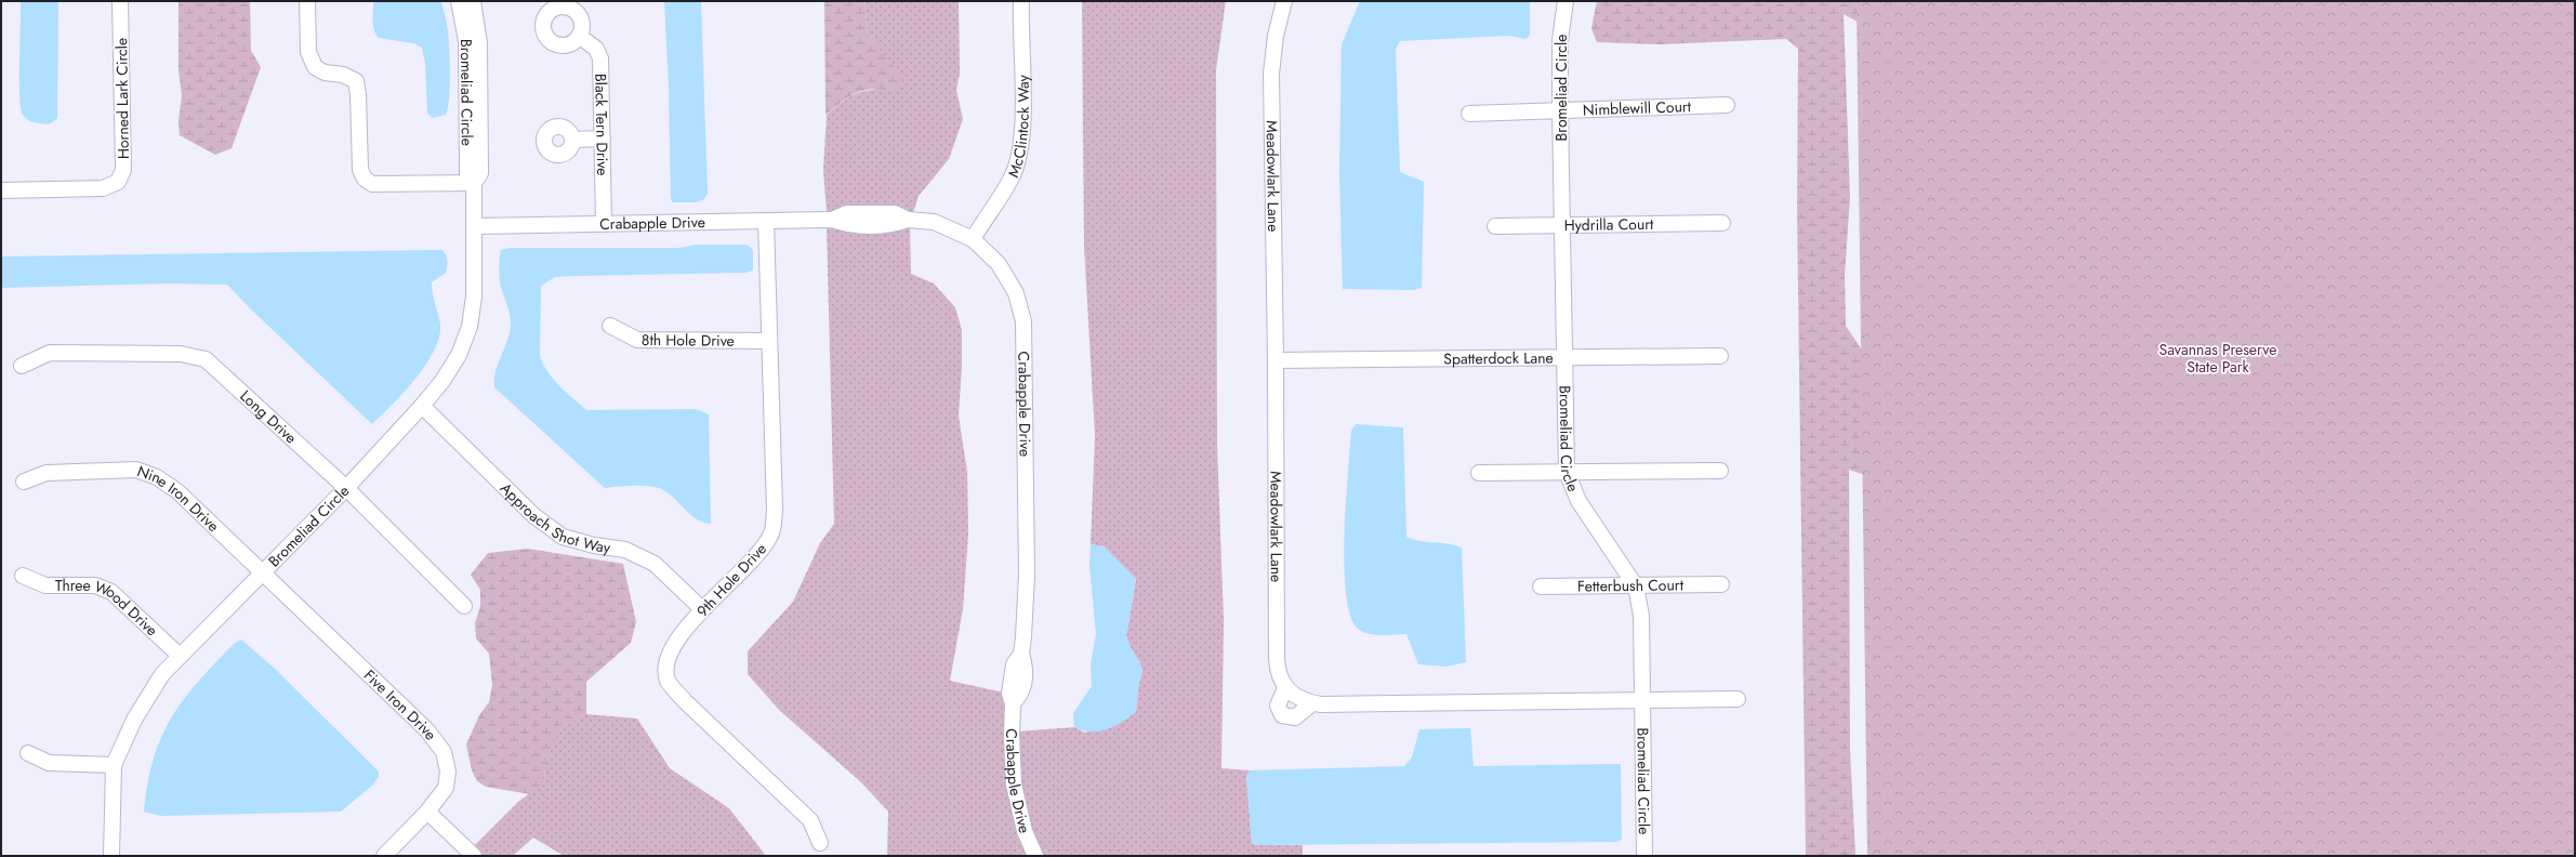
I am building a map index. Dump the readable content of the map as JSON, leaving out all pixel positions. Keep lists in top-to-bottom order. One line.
{"streets":{"street":["Bromeliad Circle","Horned Lark Circle","Nimblewill Court","Black Tern Drive","McClintock Way","Meadowlark Lane","Crabapple Drive","Hydrilla Court","8th Hole Drive","Spatterdock Lane","Long Drive","Nine Iron Drive","Approach Shot Way","9th Hole Drive","Fetterbush Court","Three Wood Drive","Five Iron Drive"]},"crossings":[["Bromeliad Circle","Nimblewill Court"],["Bromeliad Circle","Crabapple Drive"],["Bromeliad Circle","Hydrilla Court"],["Bromeliad Circle","Spatterdock Lane"],["Bromeliad Circle","Long Drive"],["Bromeliad Circle","Nine Iron Drive"],["Bromeliad Circle","Approach Shot Way"],["Bromeliad Circle","Fetterbush Court"],["Bromeliad Circle","Three Wood Drive"],["Bromeliad Circle","Five Iron Drive"],["Black Tern Drive","Crabapple Drive"],["McClintock Way","Crabapple Drive"],["Meadowlark Lane","Spatterdock Lane"],["Crabapple Drive","9th Hole Drive"],["8th Hole Drive","9th Hole Drive"],["Nine Iron Drive","Five Iron Drive"],["Approach Shot Way","9th Hole Drive"]],"parks":["Savannas Preserve State Park"]}
